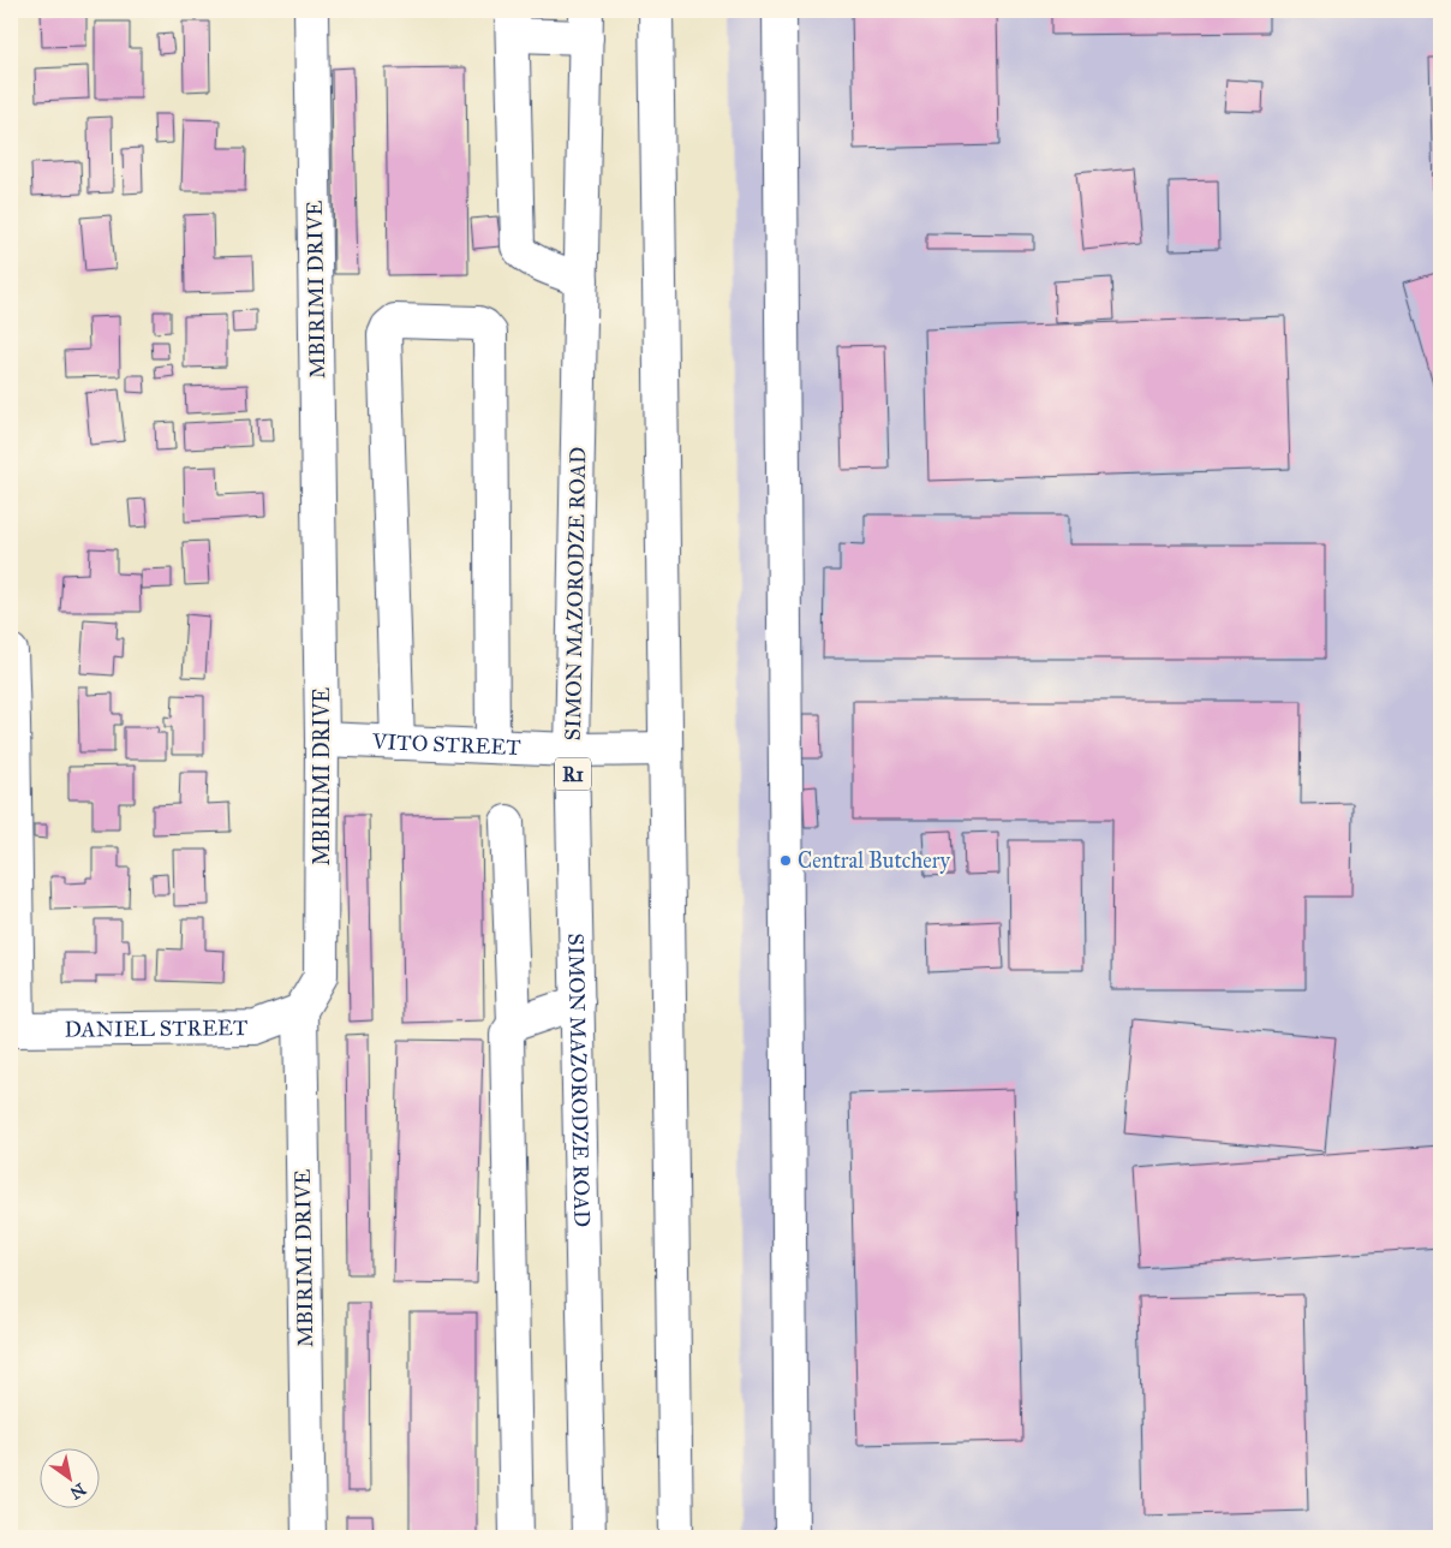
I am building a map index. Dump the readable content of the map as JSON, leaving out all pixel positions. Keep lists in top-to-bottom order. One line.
{"streets":{"main road":["MBIRIMI DRIVE","SIMON MAZORODZE ROAD","VITO STREET","R1","DANIEL STREET"]},"crossings":[["MBIRIMI DRIVE","VITO STREET"],["MBIRIMI DRIVE","DANIEL STREET"],["SIMON MAZORODZE ROAD","VITO STREET"]],"places":["Central Butchery"],"north":"bottom right"}
